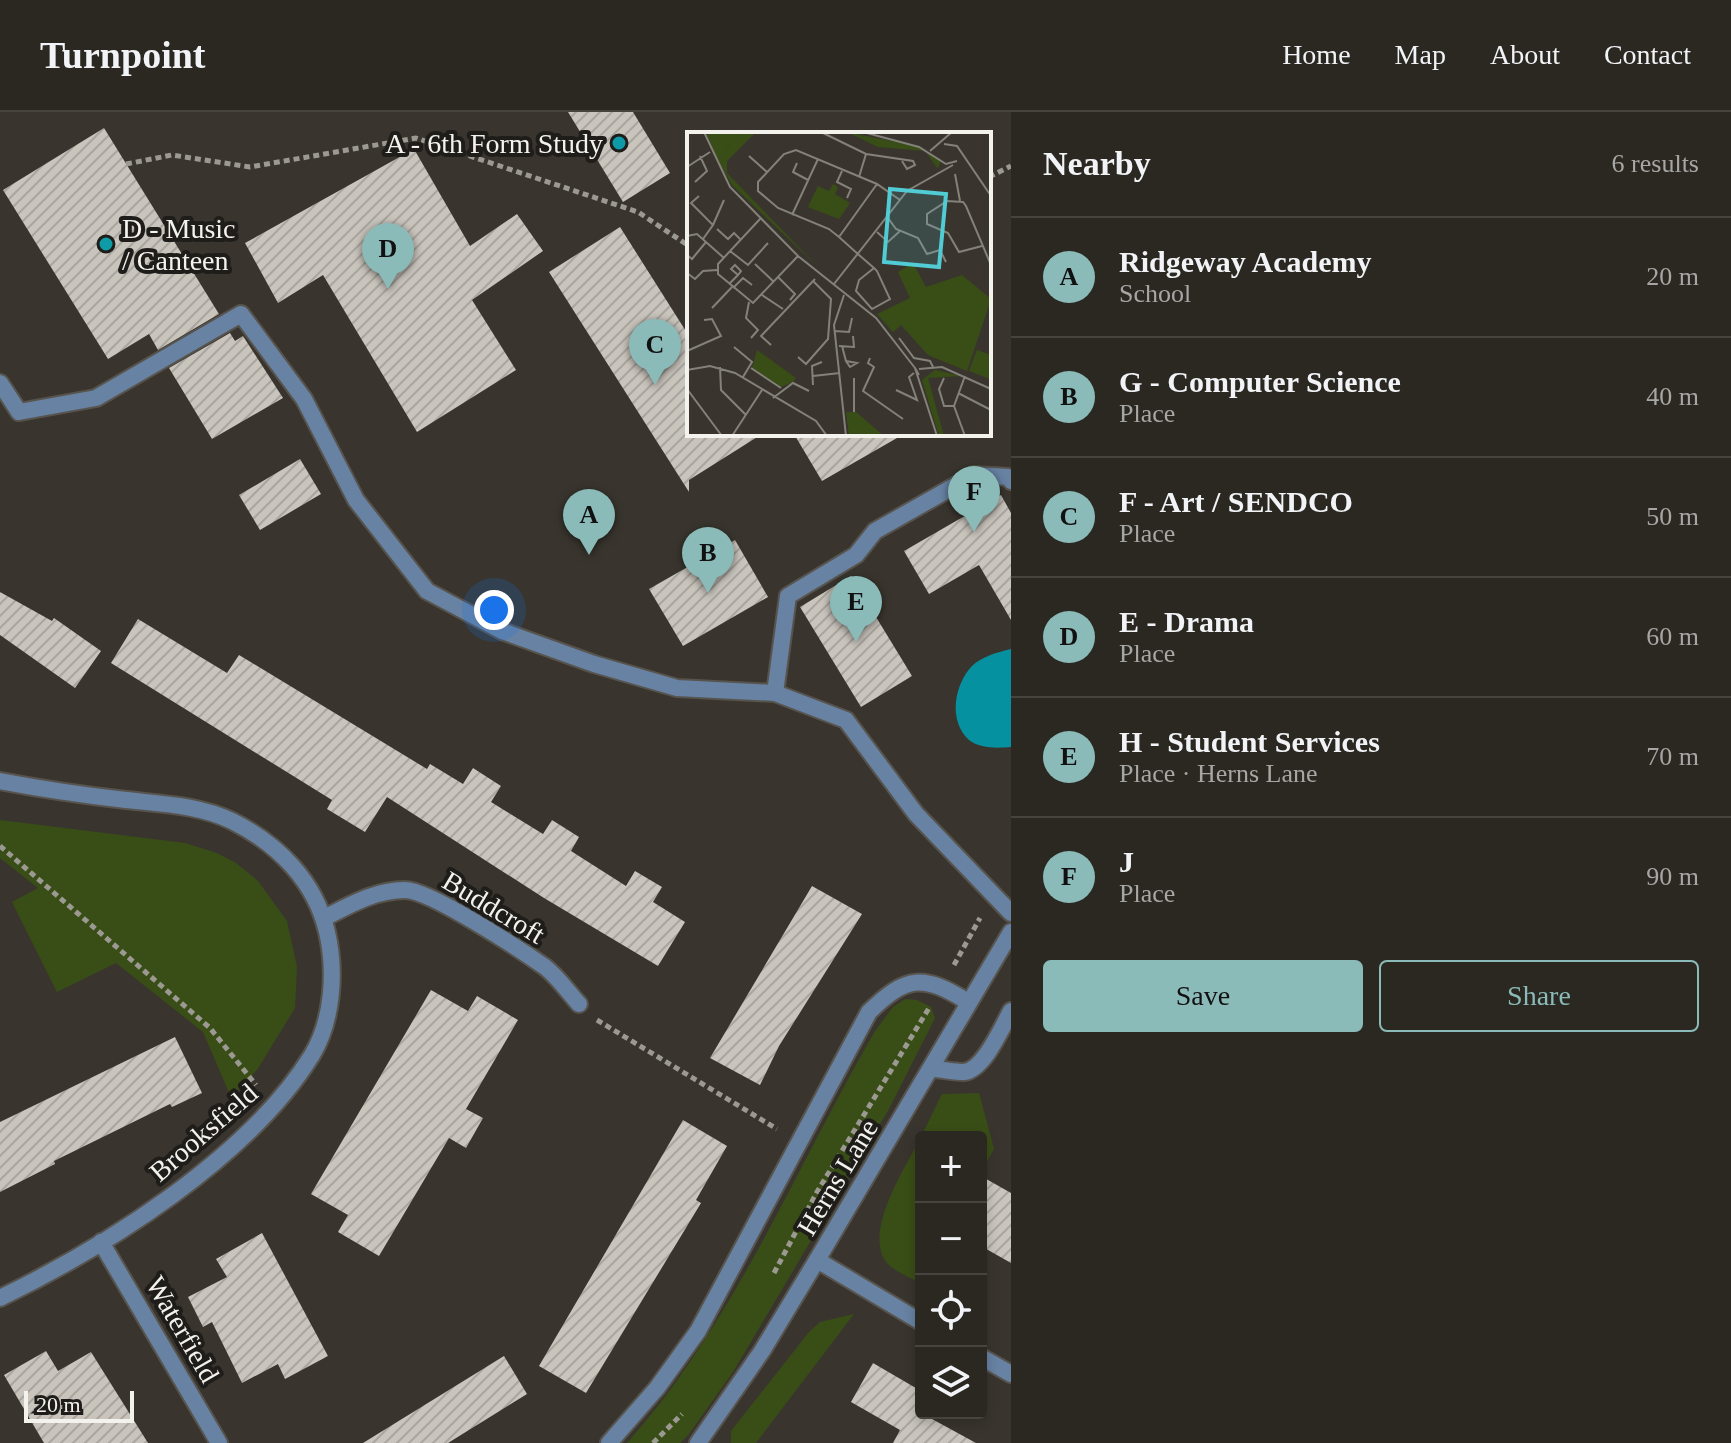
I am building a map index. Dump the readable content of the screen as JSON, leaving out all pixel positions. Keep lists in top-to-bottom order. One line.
{"streets":{"street":["Buddcroft","Brooksfield","Herns Lane","Waterfield"]},"crossings":[["Buddcroft","Brooksfield"],["Brooksfield","Waterfield"]],"places":["A - 6th Form Study","D - Music / Canteen"],"scale_bar":"20 m","page":{"header":"Turnpoint","nav":["Home","Map","About","Contact"],"heading":["Nearby","6 results"],"list":[{"mark":"A","name":"Ridgeway Academy","note":"School","value":"20 m"},{"mark":"B","name":"G - Computer Science","note":"Place","value":"40 m"},{"mark":"C","name":"F - Art / SENDCO","note":"Place","value":"50 m"},{"mark":"D","name":"E - Drama","note":"Place","value":"60 m"},{"mark":"E","name":"H - Student Services","note":"Place · Herns Lane","value":"70 m"},{"mark":"F","name":"J","note":"Place","value":"90 m"}],"pins":["D","C","F","A","B","E"],"buttons":["Save","Share"],"map_buttons":["+","−"],"scale":"20 m"}}
